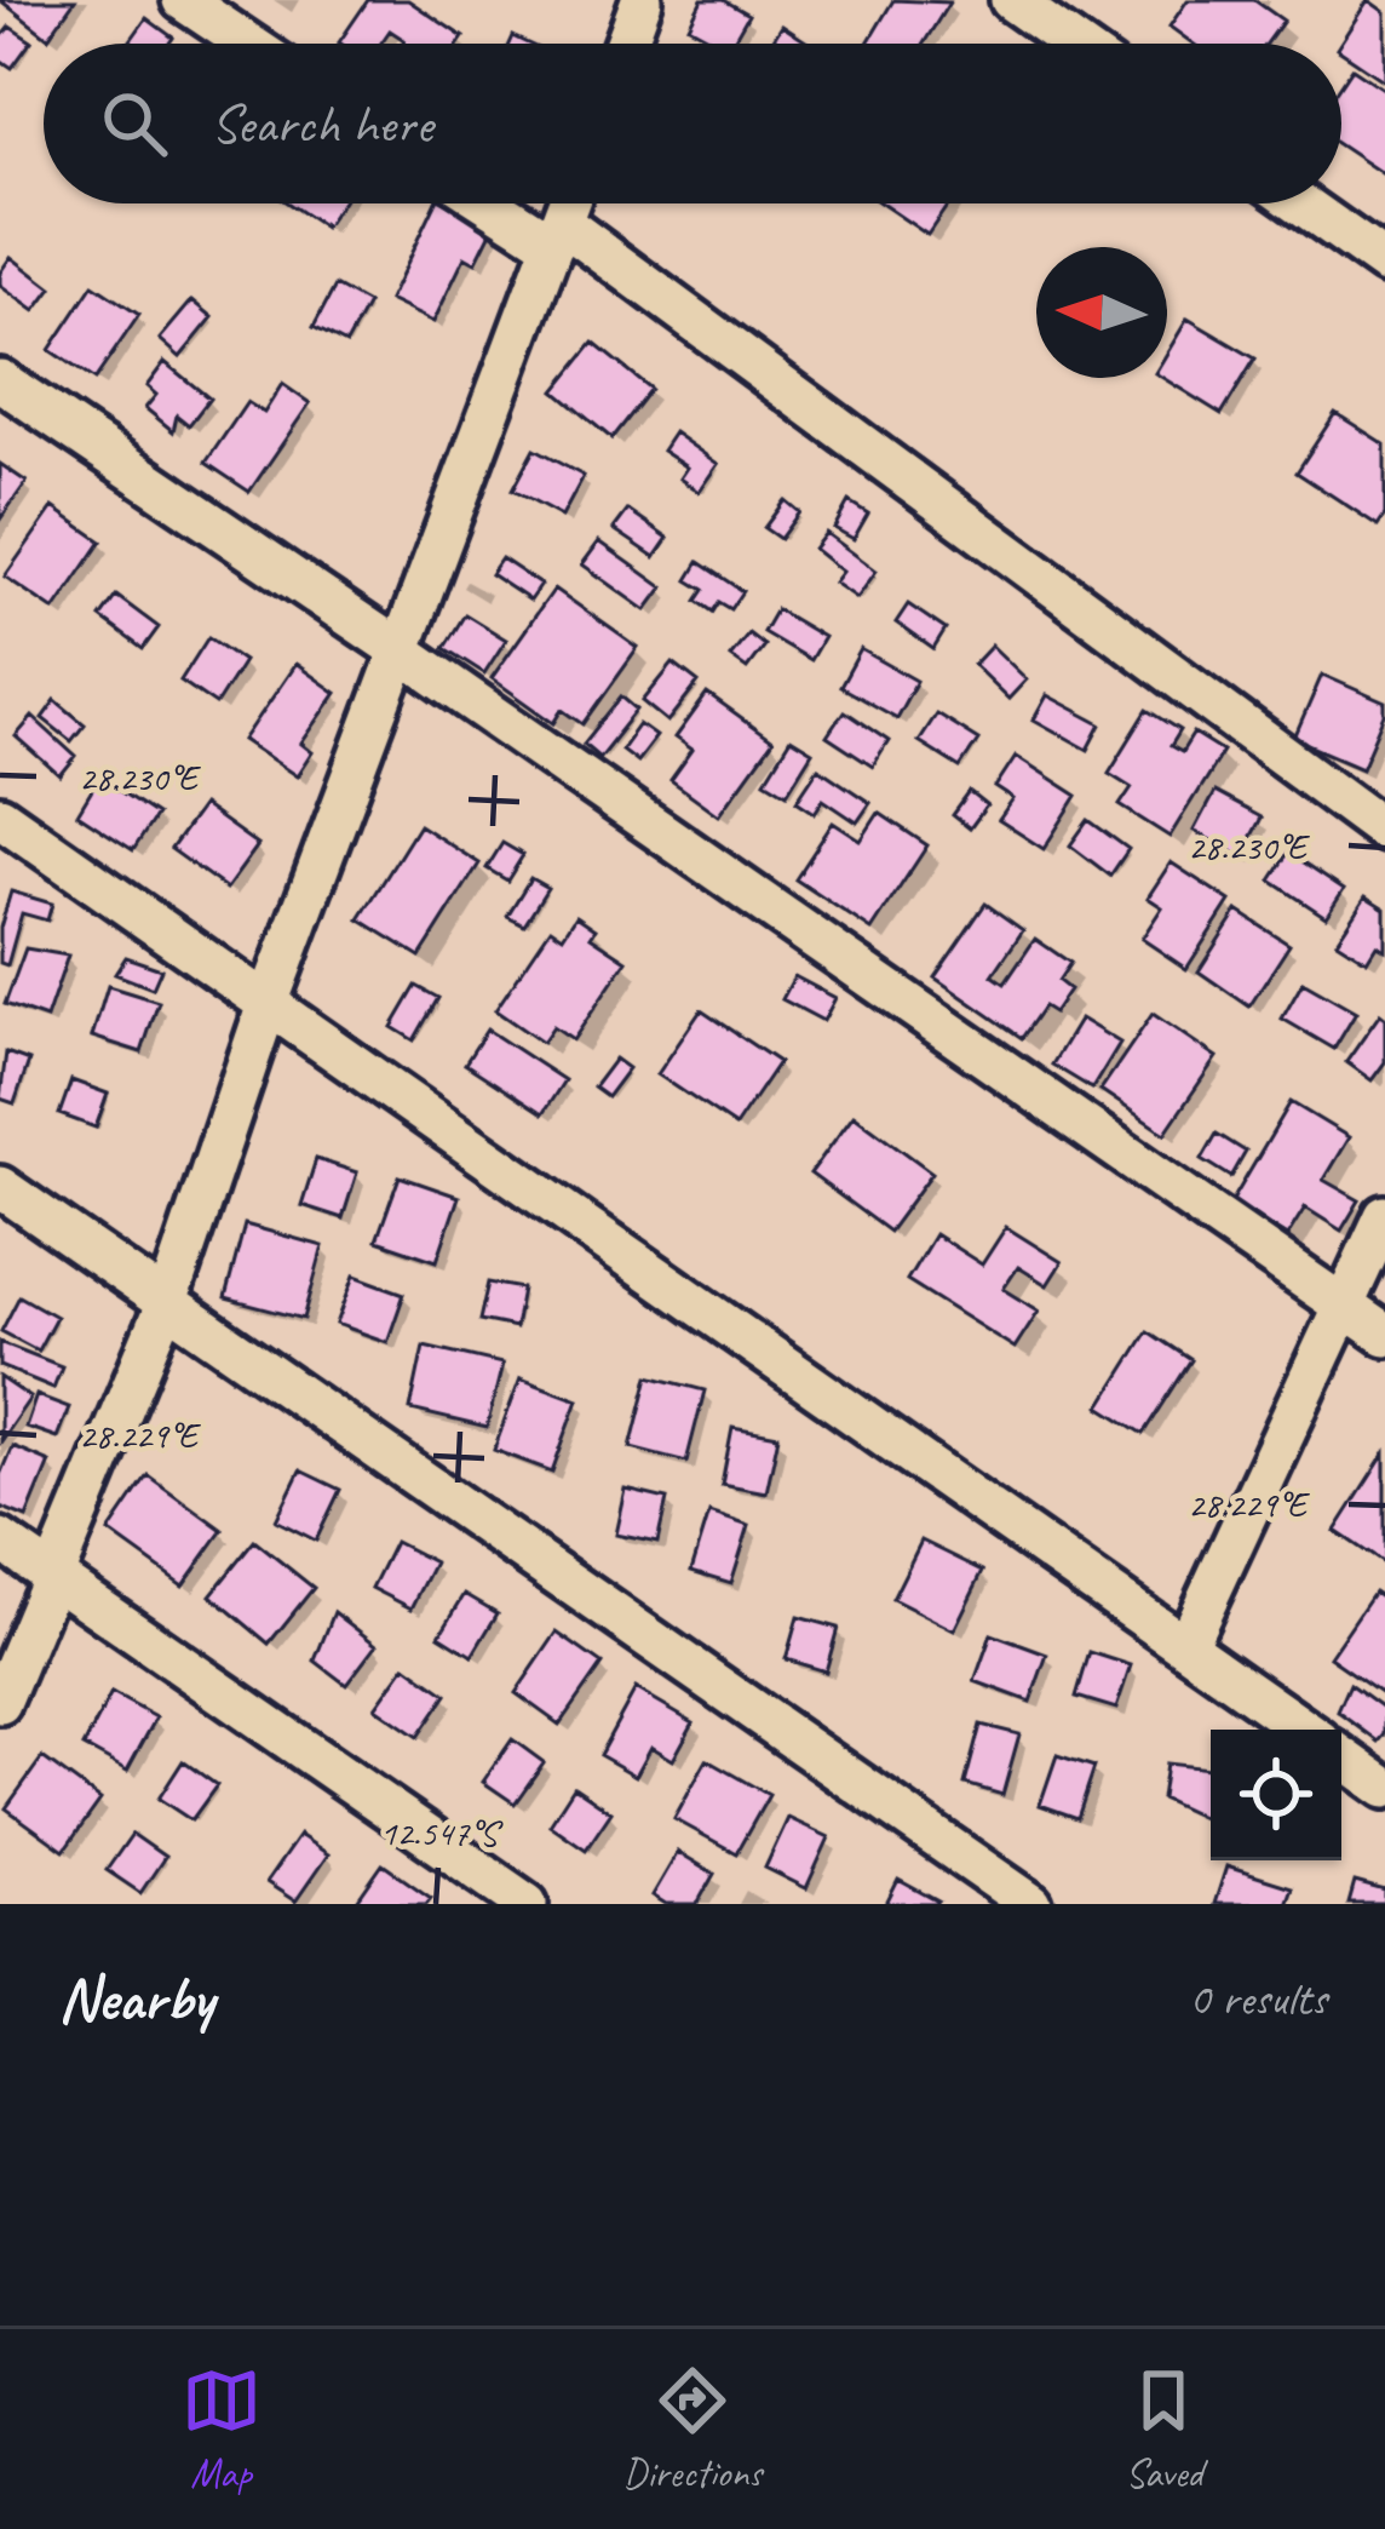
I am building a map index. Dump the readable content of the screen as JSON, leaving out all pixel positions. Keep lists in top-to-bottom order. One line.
{"north":"left","page":{"search":"Search here","heading":["Nearby","0 results"],"nav":["Map","Directions","Saved"]},"coordinates":["28.230°E","28.229°E","12.547°S"]}
